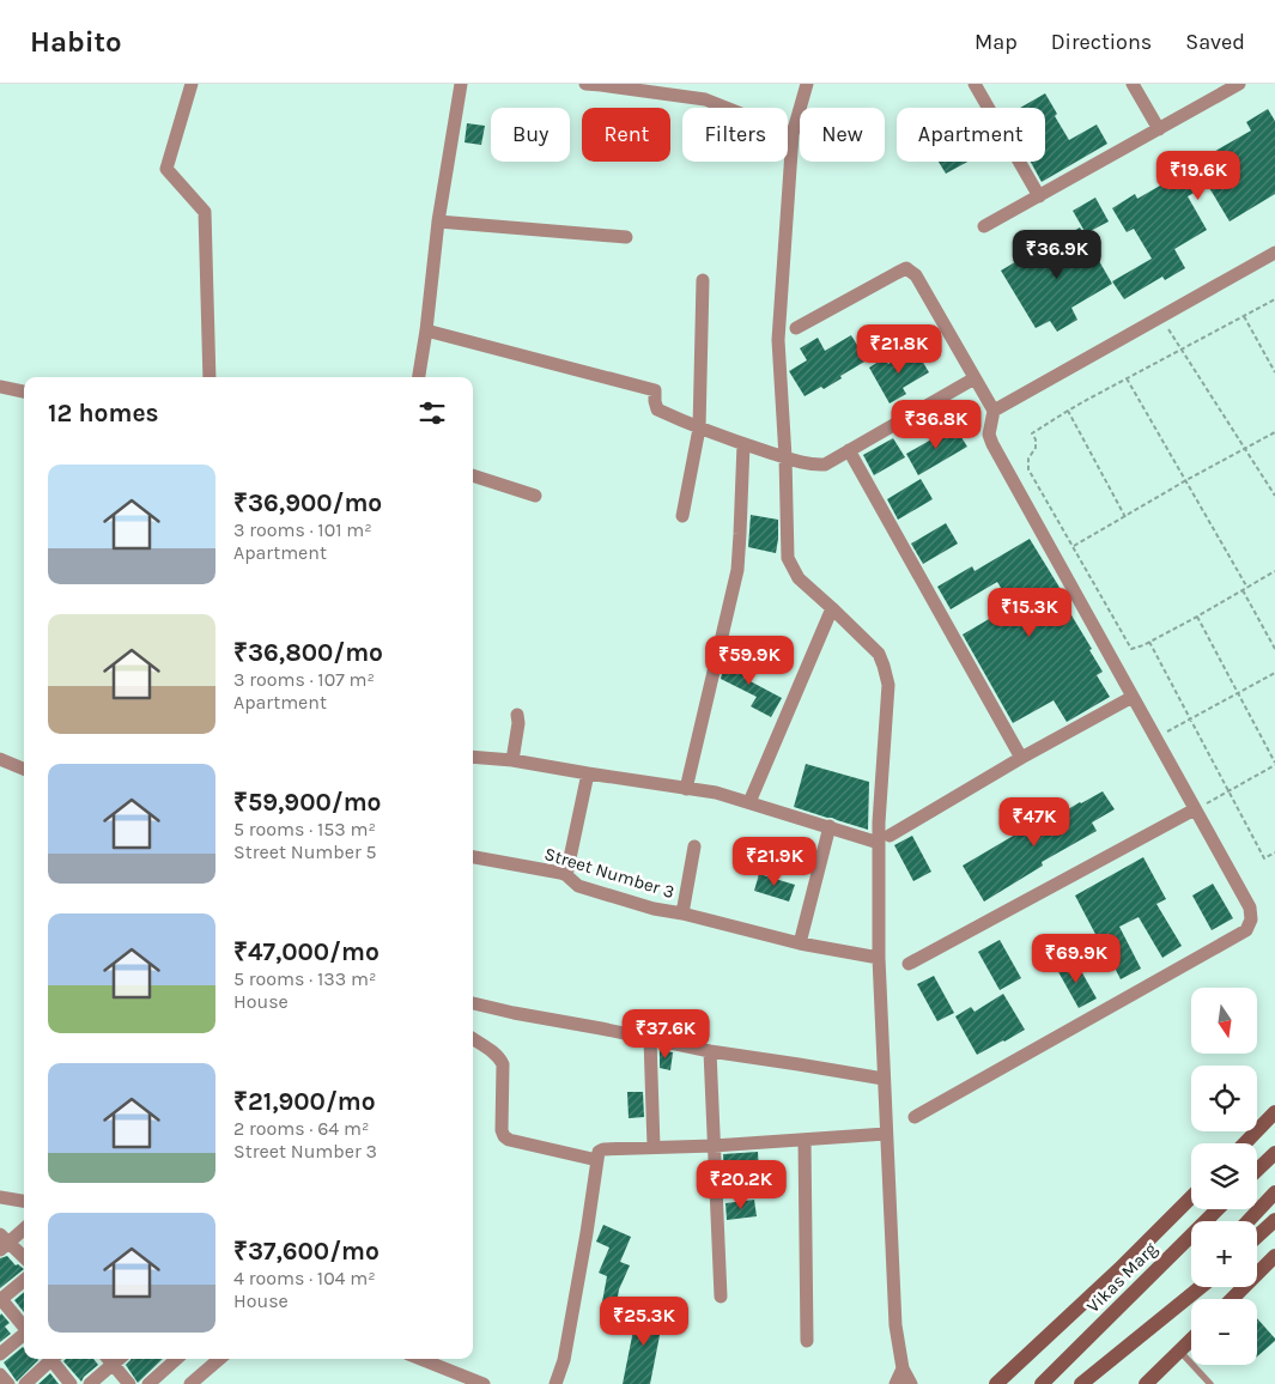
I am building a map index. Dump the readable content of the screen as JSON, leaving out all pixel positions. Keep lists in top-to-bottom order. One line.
{"streets":{"main road":["Vikas Marg"],"street":["Street Number 3"]},"north":"bottom","page":{"header":"Habito","nav":["Map","Directions","Saved"],"chip":["Buy","Rent","Filters","New","Apartment"],"price":["₹19.6K","₹36.9K","₹21.8K","₹36.8K","₹15.3K","₹59.9K","₹47K","₹21.9K","₹69.9K","₹37.6K","₹20.2K","₹25.3K"],"heading":"12 homes","list":[{"name":"₹36,900/mo","note":"3 rooms · 101 m² · Apartment"},{"name":"₹36,800/mo","note":"3 rooms · 107 m² · Apartment"},{"name":"₹59,900/mo","note":"5 rooms · 153 m² · Street Number 5"},{"name":"₹47,000/mo","note":"5 rooms · 133 m² · House"},{"name":"₹21,900/mo","note":"2 rooms · 64 m² · Street Number 3"},{"name":"₹37,600/mo","note":"4 rooms · 104 m² · House"}],"map_buttons":["+","−"]}}
